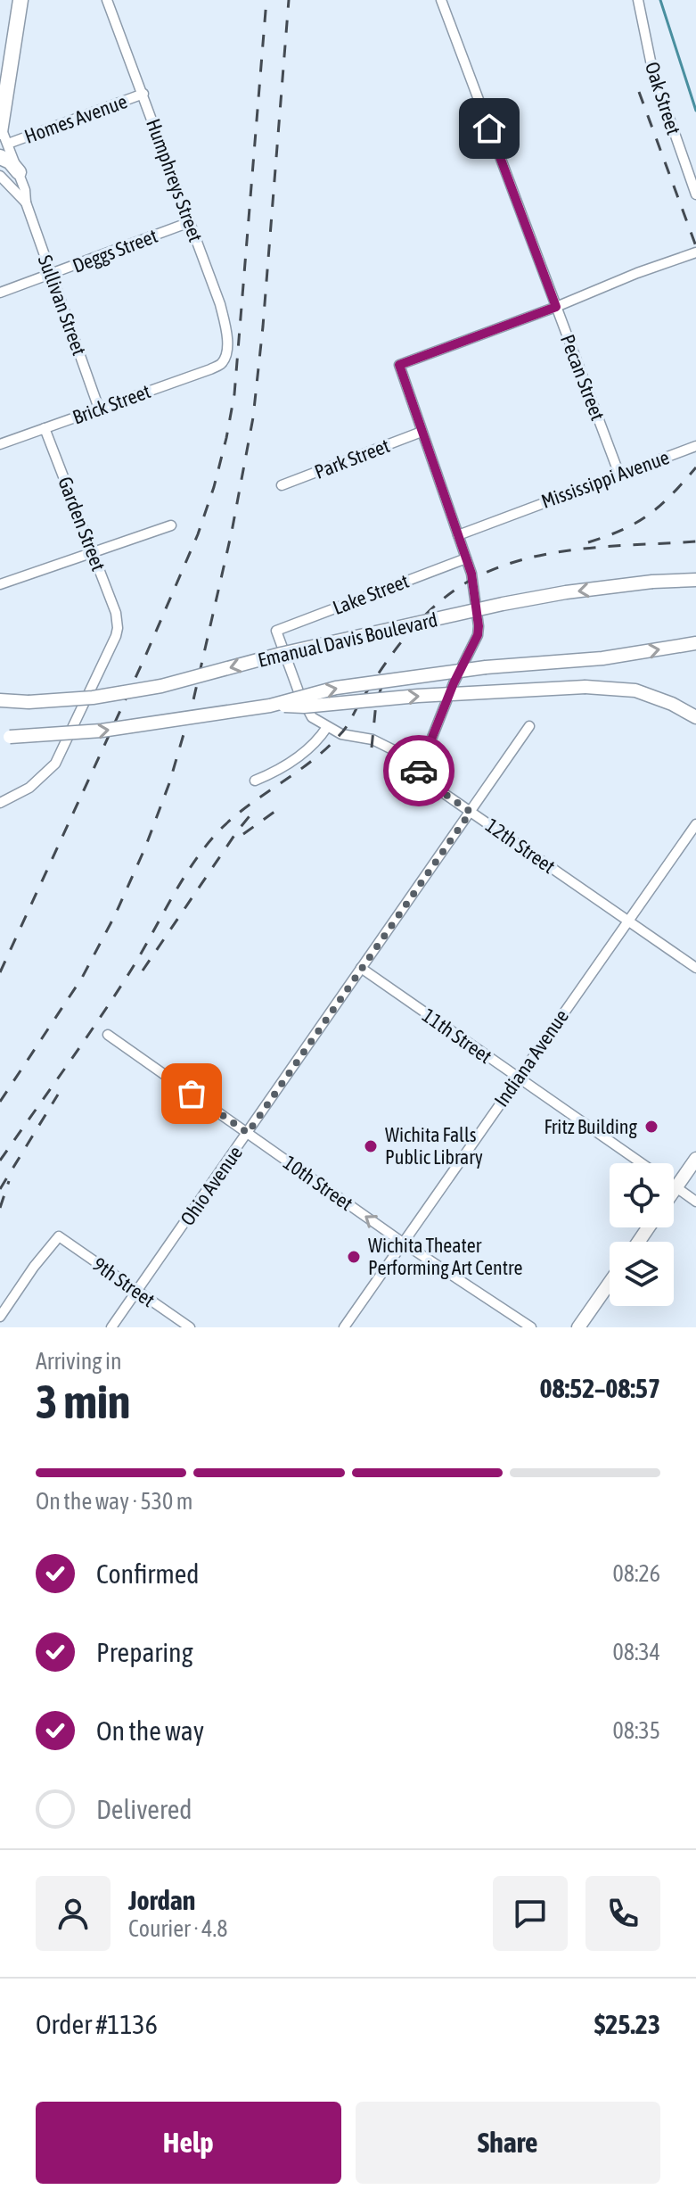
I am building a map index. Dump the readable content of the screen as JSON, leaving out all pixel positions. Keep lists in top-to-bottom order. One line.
{"streets":{"main road":["Emanual Davis Boulevard"],"street":["Oak Street","Homes Avenue","Humphreys Street","Deggs Street","Sullivan Street","Pecan Street","Brick Street","Park Street","Mississippi Avenue","Garden Street","Lake Street","12th Street","11th Street","Indiana Avenue","10th Street","Ohio Avenue","9th Street"]},"crossings":[["Homes Avenue","Humphreys Street"],["Humphreys Street","Deggs Street"],["Humphreys Street","Brick Street"],["Deggs Street","Sullivan Street"],["Sullivan Street","Brick Street"],["Pecan Street","Mississippi Avenue"],["Brick Street","Garden Street"],["Lake Street","12th Street"],["12th Street","Indiana Avenue"],["12th Street","Ohio Avenue"],["11th Street","Indiana Avenue"],["11th Street","Ohio Avenue"],["Indiana Avenue","10th Street"],["10th Street","Ohio Avenue"],["Ohio Avenue","9th Street"]],"one_way":["10th Street"],"places":["Fritz Building","Wichita Falls Public Library","Wichita Theater Performing Art Centre"],"page":{"heading":["3 min","Arriving in","08:52–08:57"],"panel":["Jordan","Courier · 4.8","Order #1136","$25.23"],"bar":"On the way · 530 m","list":[["Confirmed","08:26"],["Preparing","08:34"],["On the way","08:35"],"Delivered"],"buttons":["Help","Share"]}}
